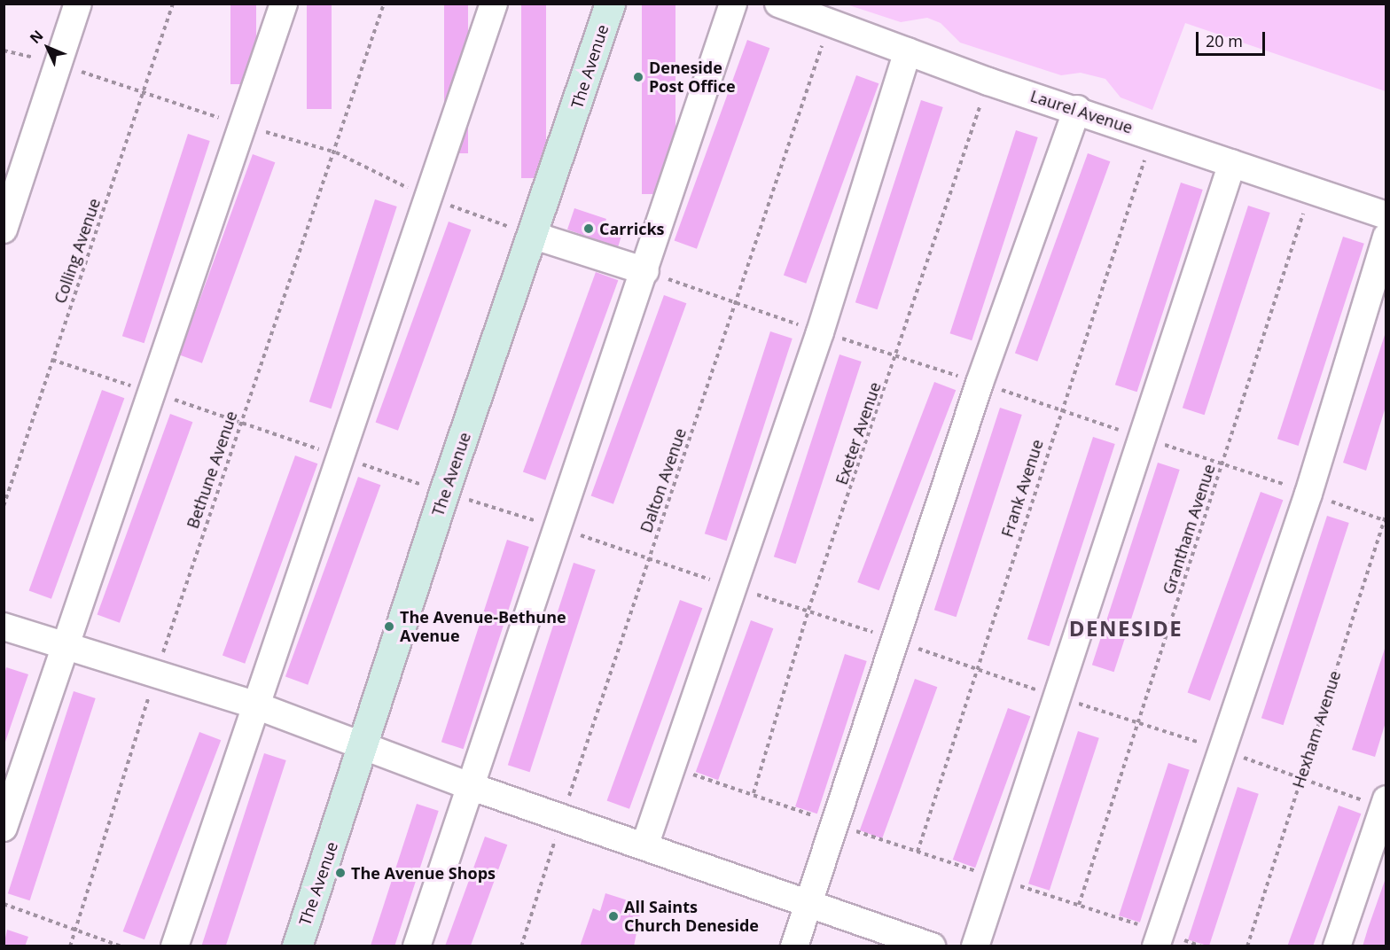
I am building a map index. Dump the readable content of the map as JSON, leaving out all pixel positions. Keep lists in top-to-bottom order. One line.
{"streets":{"street":["The Avenue","Laurel Avenue"],"path":["Colling Avenue","Exeter Avenue","Bethune Avenue","Dalton Avenue","Frank Avenue","Grantham Avenue","Hexham Avenue"]},"crossings":[["Laurel Avenue","Exeter Avenue"],["Laurel Avenue","Dalton Avenue"],["Laurel Avenue","Frank Avenue"],["Laurel Avenue","Grantham Avenue"]],"districts":["DENESIDE"],"places":["Deneside Post Office","Carricks","The Avenue-Bethune Avenue","The Avenue Shops","All Saints Church Deneside"],"scale_bar":"20 m","north":"top left"}
